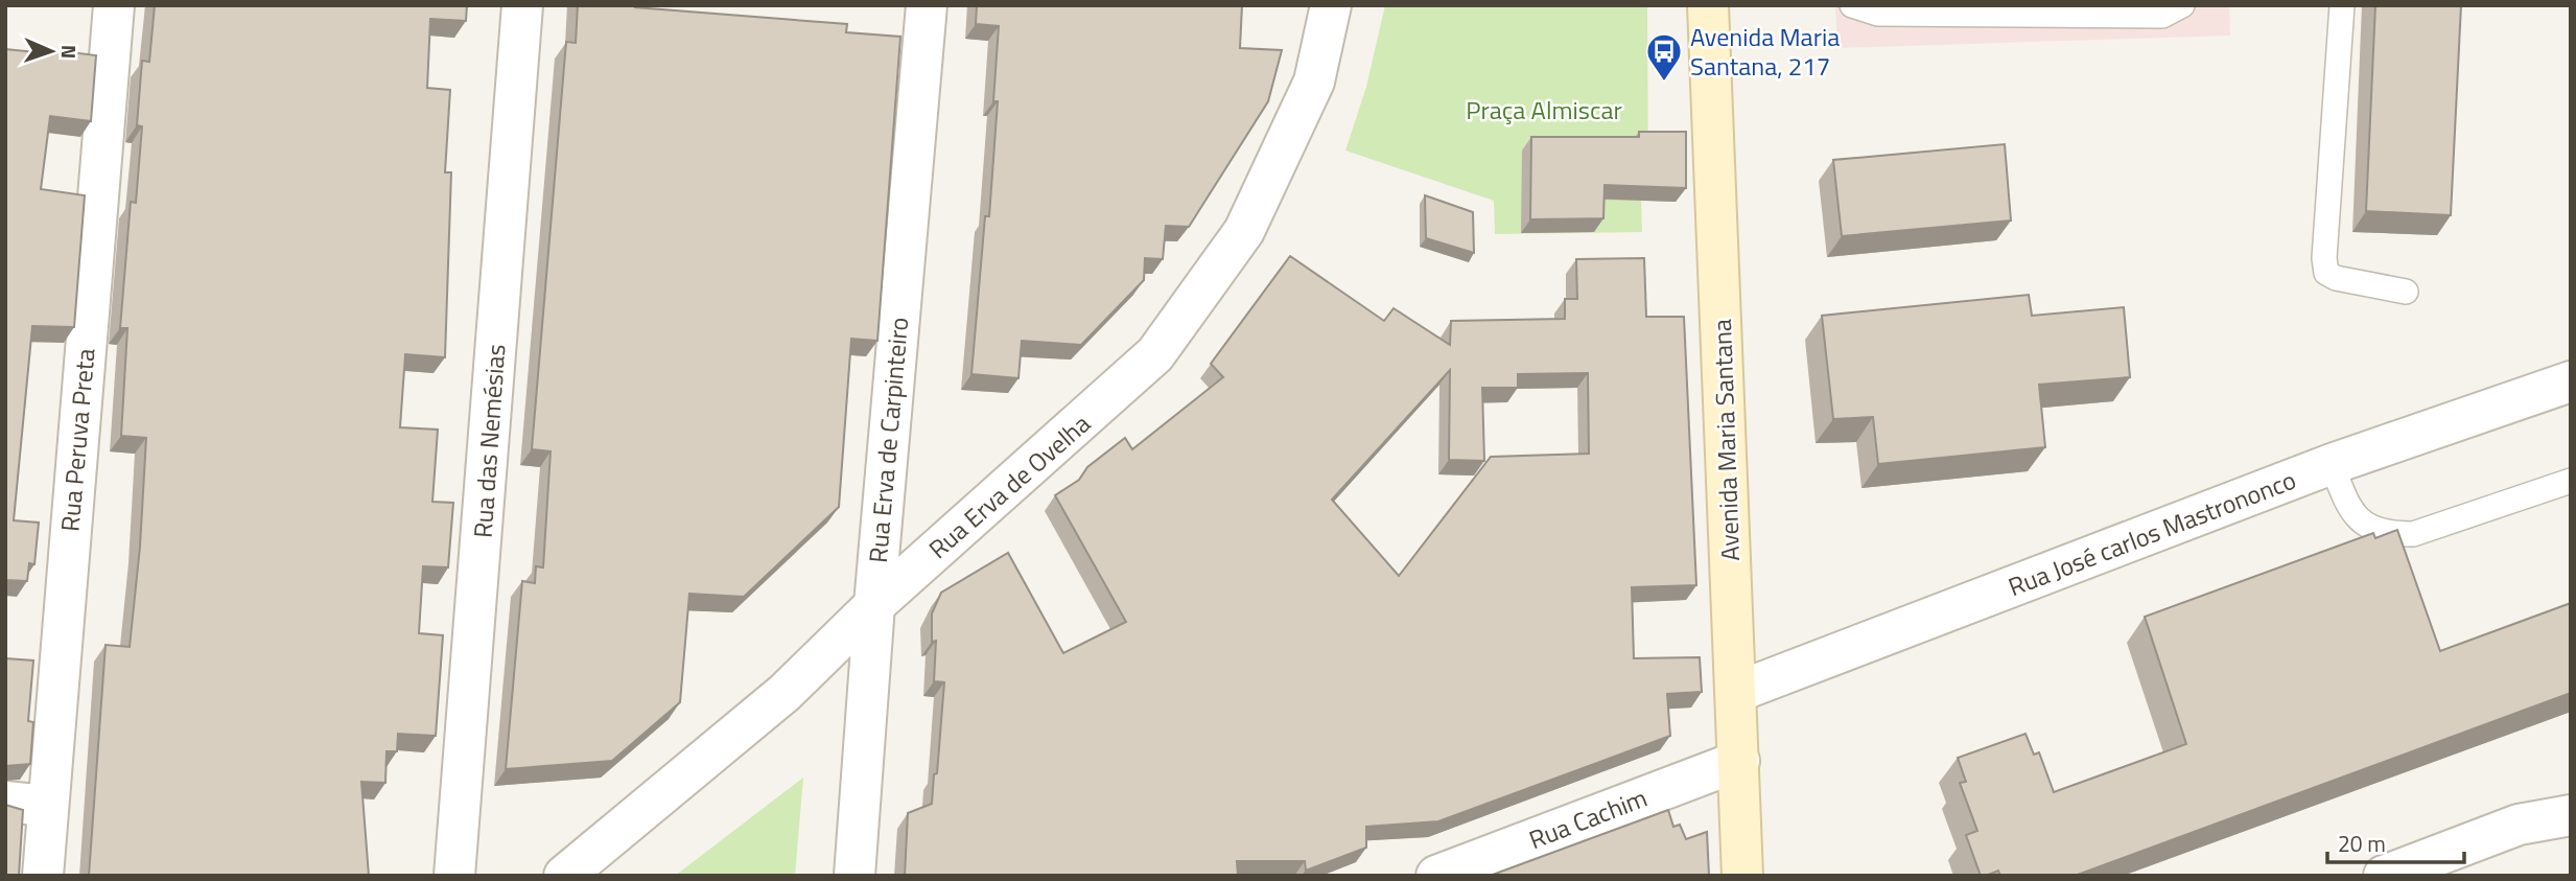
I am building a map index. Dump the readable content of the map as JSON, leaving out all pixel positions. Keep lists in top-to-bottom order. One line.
{"streets":{"street":["Rua Peruva Preta","Rua Erva de Carpinteiro","Avenida Maria Santana","Rua das Nemésias","Rua Erva de Ovelha","Rua José carlos Mastrononco","Rua Cachim"]},"crossings":[["Rua Erva de Carpinteiro","Rua Erva de Ovelha"],["Avenida Maria Santana","Rua José carlos Mastrononco"],["Avenida Maria Santana","Rua Cachim"]],"parks":["Praça Almiscar"],"places":{"bus stop":["Avenida Maria Santana, 217"]},"scale_bar":"20 m","north":"right"}
